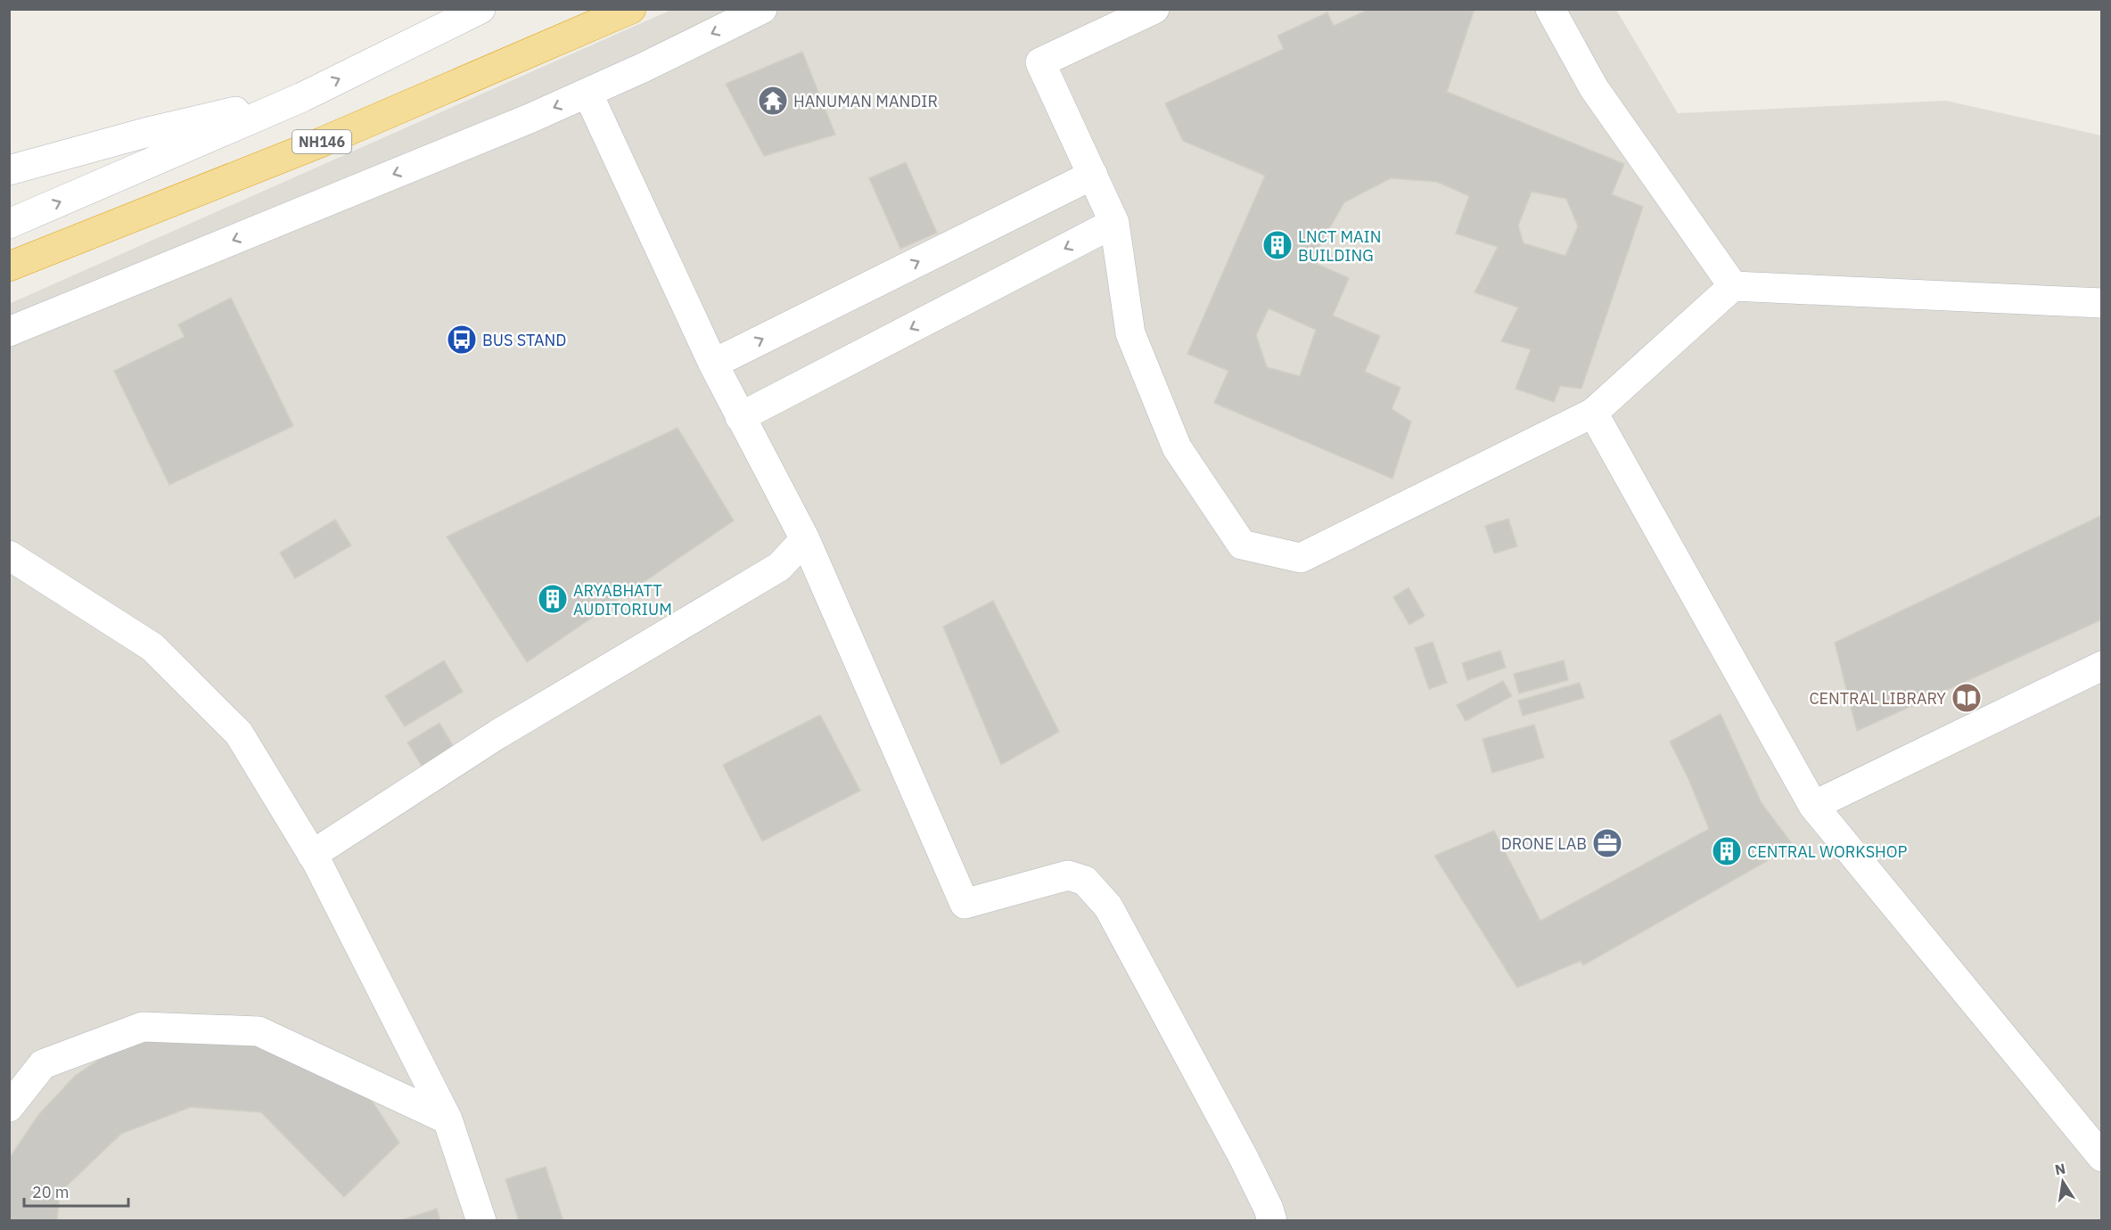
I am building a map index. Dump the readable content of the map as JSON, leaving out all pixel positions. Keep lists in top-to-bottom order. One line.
{"streets":{"highway":["NH146"]},"places":{"temple":["HANUMAN MANDIR"],"building":["LNCT MAIN BUILDING","ARYABHATT AUDITORIUM","CENTRAL WORKSHOP"],"bus stop":["BUS STAND"],"library":["CENTRAL LIBRARY"],"office":["DRONE LAB"]},"scale_bar":"20 m","north":"top"}
